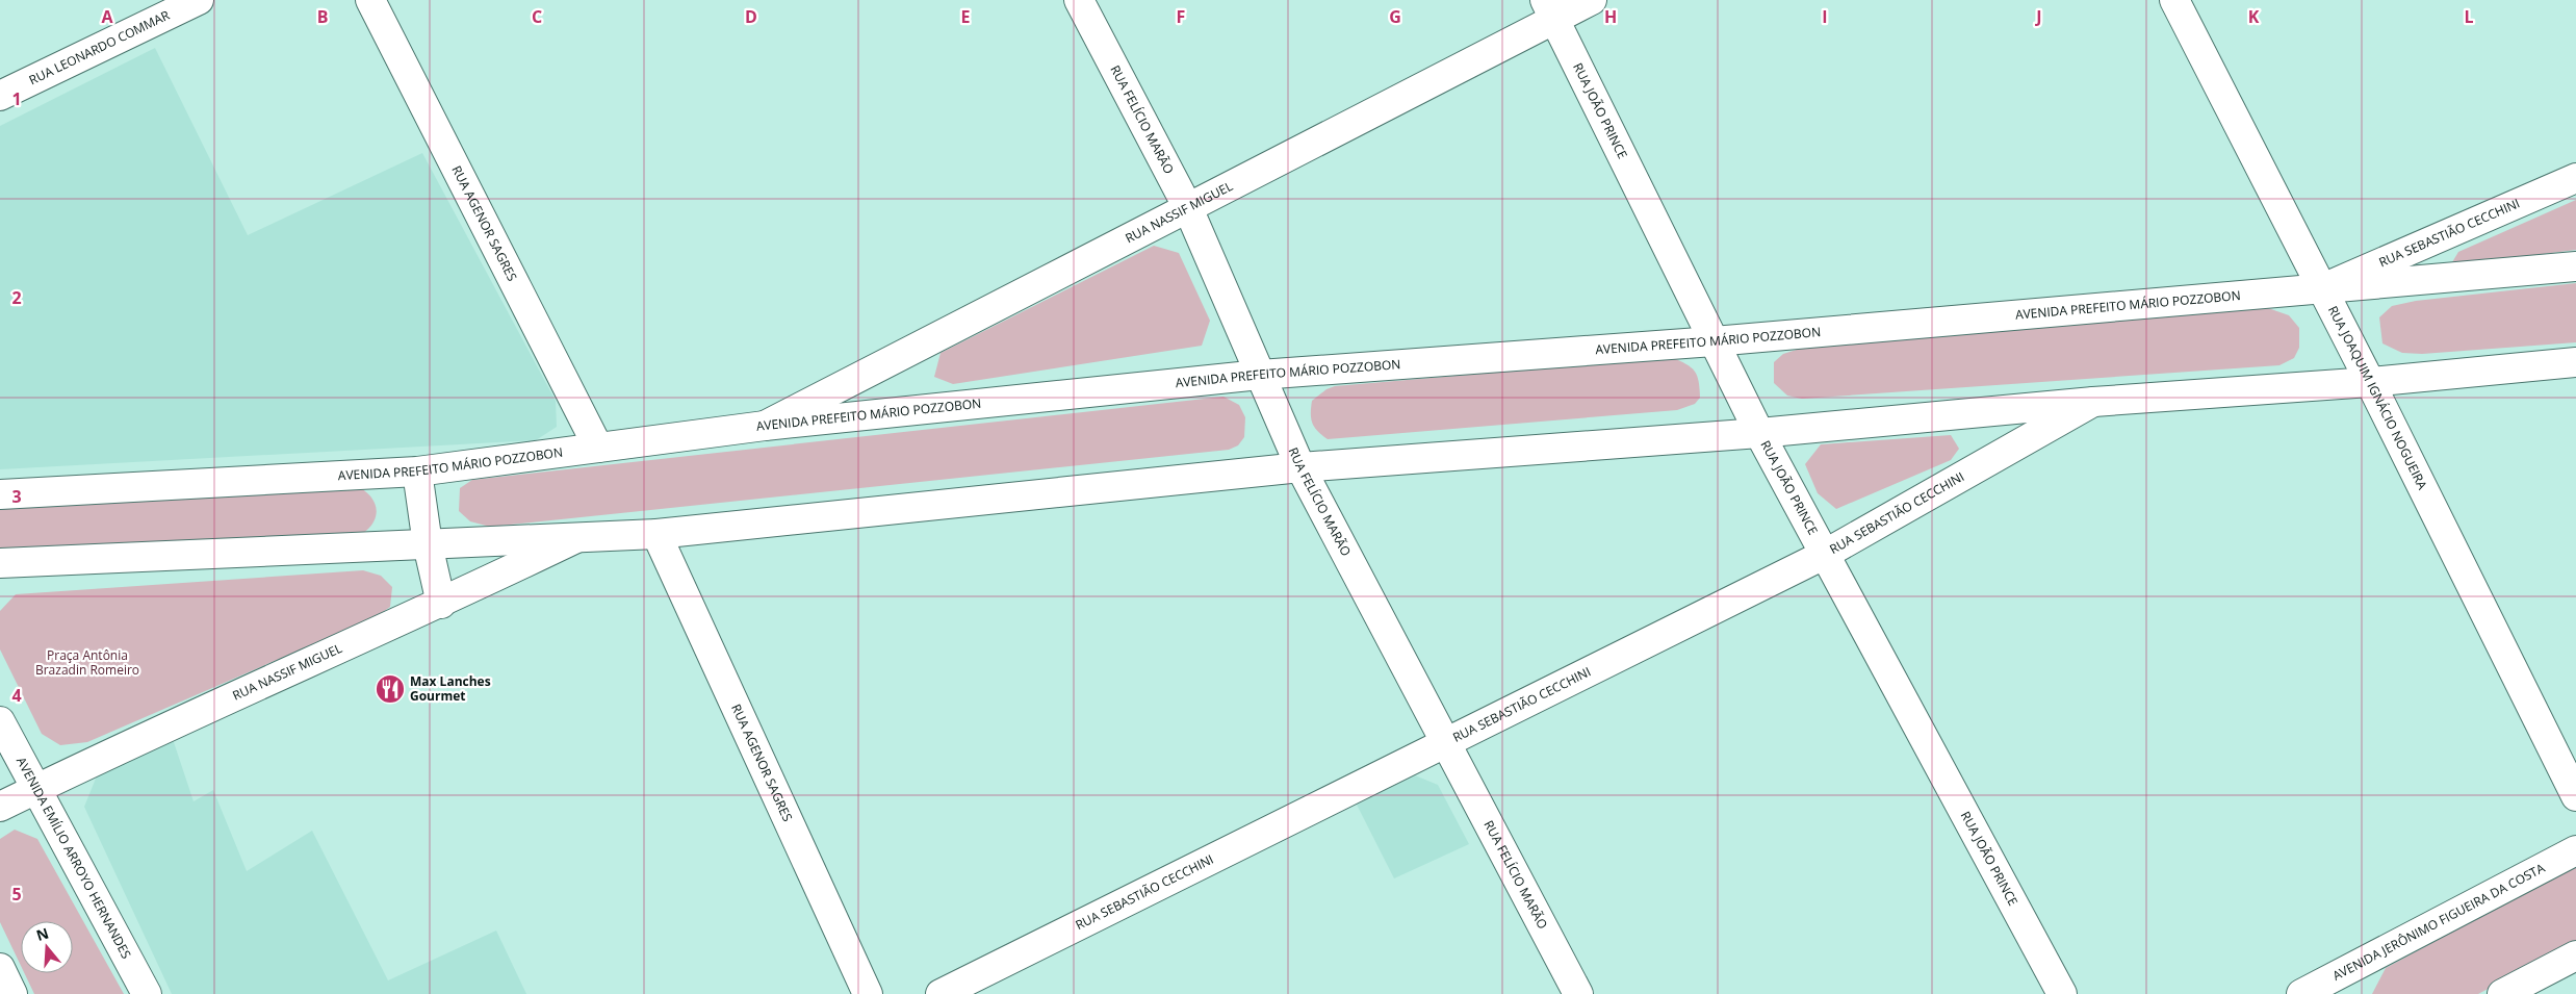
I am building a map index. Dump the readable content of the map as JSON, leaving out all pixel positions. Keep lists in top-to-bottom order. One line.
{"streets":{"street":["RUA LEONARDO COMMAR","RUA JOÃO PRINCE","RUA FELÍCIO MARÃO","RUA NASSIF MIGUEL","RUA AGENOR SAGRES","RUA SEBASTIÃO CECCHINI","AVENIDA PREFEITO MÁRIO POZZOBON","RUA JOAQUIM IGNÁCIO NOGUEIRA","AVENIDA EMÍLIO ARROYO HERNANDES","AVENIDA JERÔNIMO FIGUEIRA DA COSTA"]},"crossings":[["RUA JOÃO PRINCE","RUA NASSIF MIGUEL"],["RUA JOÃO PRINCE","RUA SEBASTIÃO CECCHINI"],["RUA JOÃO PRINCE","AVENIDA PREFEITO MÁRIO POZZOBON"],["RUA FELÍCIO MARÃO","RUA NASSIF MIGUEL"],["RUA FELÍCIO MARÃO","RUA SEBASTIÃO CECCHINI"],["RUA FELÍCIO MARÃO","AVENIDA PREFEITO MÁRIO POZZOBON"],["RUA NASSIF MIGUEL","AVENIDA PREFEITO MÁRIO POZZOBON"],["RUA NASSIF MIGUEL","AVENIDA EMÍLIO ARROYO HERNANDES"],["RUA AGENOR SAGRES","AVENIDA PREFEITO MÁRIO POZZOBON"],["RUA SEBASTIÃO CECCHINI","AVENIDA PREFEITO MÁRIO POZZOBON"],["RUA SEBASTIÃO CECCHINI","RUA JOAQUIM IGNÁCIO NOGUEIRA"],["AVENIDA PREFEITO MÁRIO POZZOBON","RUA JOAQUIM IGNÁCIO NOGUEIRA"]],"parks":["Praça Antônia Brazadin Romeiro"],"places":{"restaurant":["Max Lanches Gourmet"]},"north":"top","grid":{"columns":["A","B","C","D","E","F","G","H","I","J","K","L"],"rows":["1","2","3","4","5"]}}
